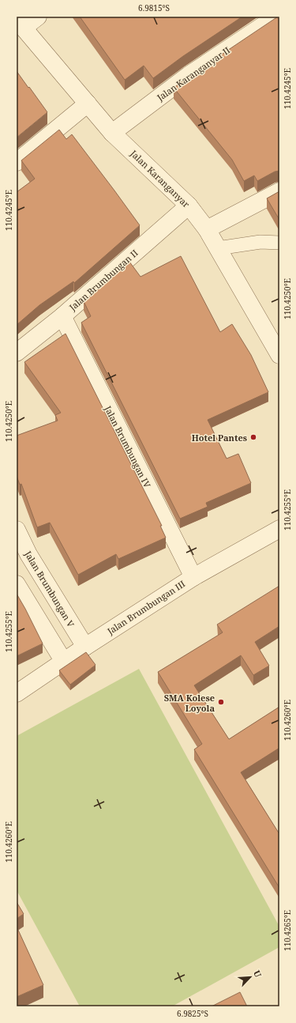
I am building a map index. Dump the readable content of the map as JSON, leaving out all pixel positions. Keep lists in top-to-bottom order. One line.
{"streets":{"street":["Jalan Karanganyar II","Jalan Karanganyar","Jalan Brumbungan II","Jalan Brumbungan IV","Jalan Brumbungan V","Jalan Brumbungan III"]},"crossings":[["Jalan Karanganyar II","Jalan Karanganyar"],["Jalan Karanganyar","Jalan Brumbungan II"],["Jalan Brumbungan II","Jalan Brumbungan IV"],["Jalan Brumbungan IV","Jalan Brumbungan III"],["Jalan Brumbungan V","Jalan Brumbungan III"]],"places":["Hotel Pantes","SMA Kolese Loyola"],"north":"top right","coordinates":["6.9815°S","110.4245°E","110.4250°E","110.4255°E","110.4260°E","110.4265°E","6.9825°S"]}
